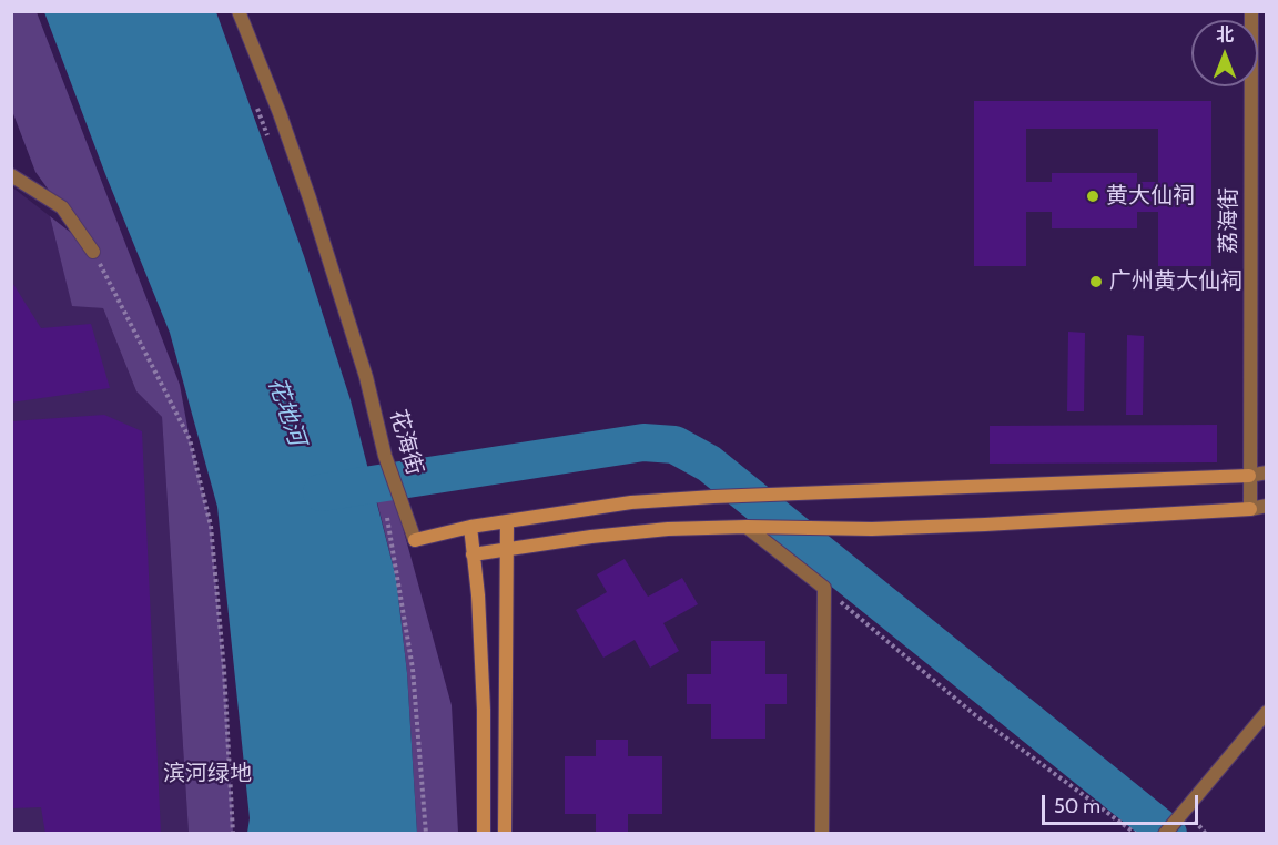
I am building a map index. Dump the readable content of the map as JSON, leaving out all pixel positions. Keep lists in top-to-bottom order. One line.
{"streets":{"street":["荔海街","花海街"]},"crossings":[["荔海街","花海街"]],"water":["花地河"],"parks":["滨河绿地"],"places":["黄大仙祠","广州黄大仙祠"],"scale_bar":"50 m","north":"top"}
